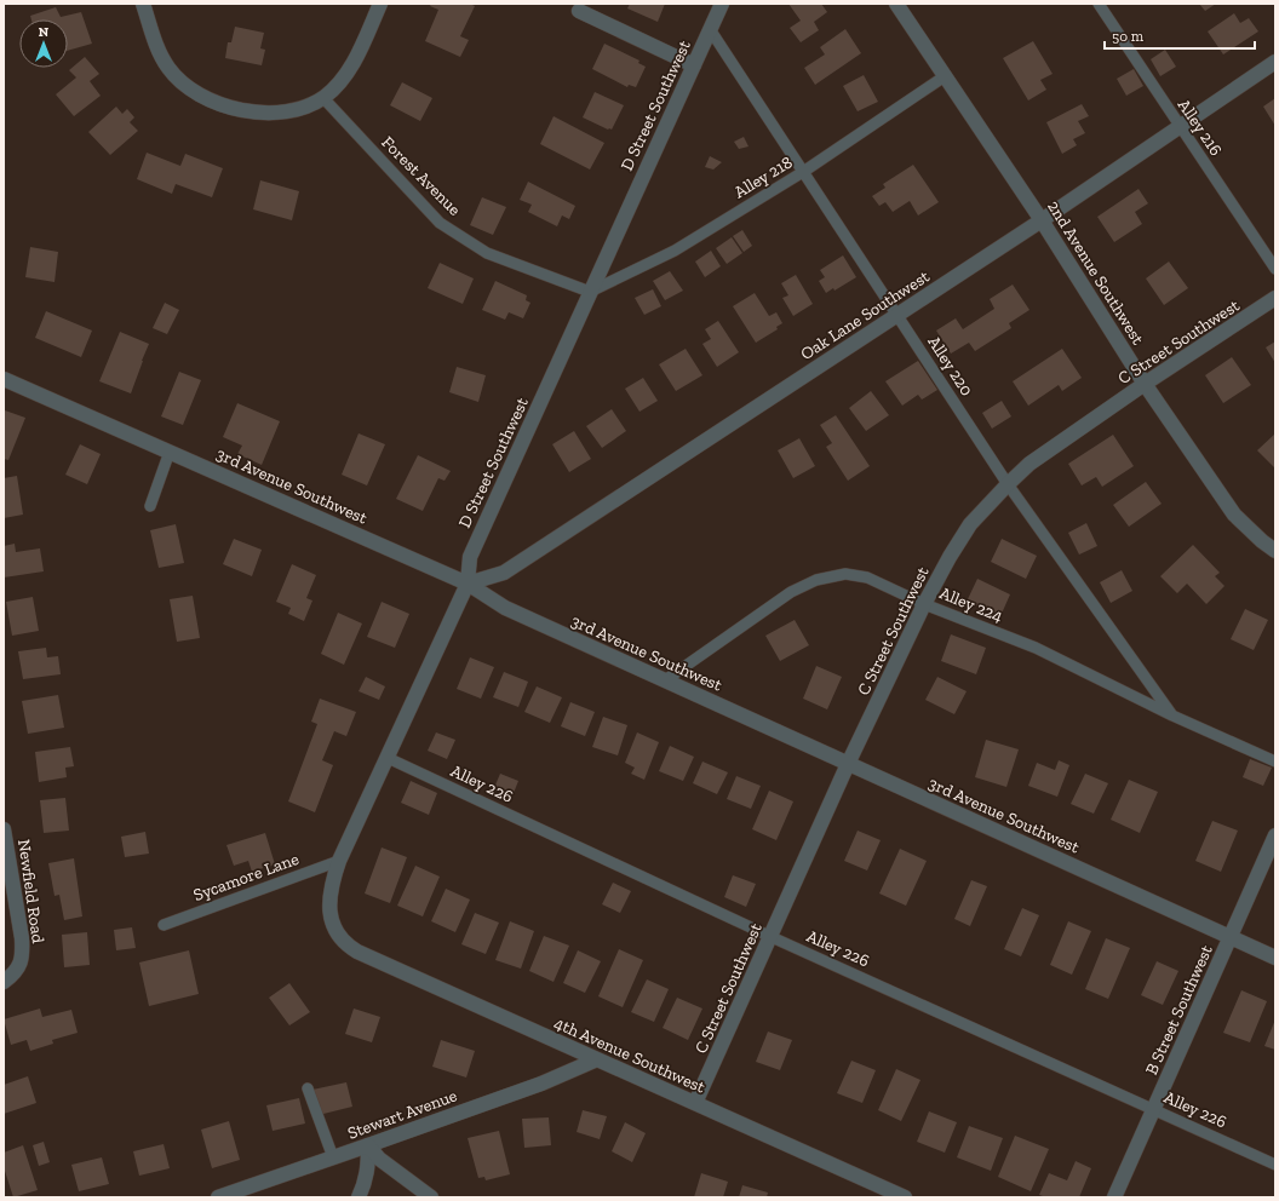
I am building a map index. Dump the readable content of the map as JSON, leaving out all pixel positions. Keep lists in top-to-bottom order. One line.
{"streets":{"street":["D Street Southwest","2nd Avenue Southwest","Oak Lane Southwest","C Street Southwest","3rd Avenue Southwest","Newfield Road","B Street Southwest","4th Avenue Southwest","Stewart Avenue"],"lane":["Alley 216","Forest Avenue","Alley 218","Alley 220","Alley 224","Alley 226","Sycamore Lane"]},"crossings":[["D Street Southwest","Forest Avenue"],["D Street Southwest","Alley 218"],["D Street Southwest","Oak Lane Southwest"],["D Street Southwest","Alley 220"],["D Street Southwest","3rd Avenue Southwest"],["D Street Southwest","Alley 226"],["D Street Southwest","Sycamore Lane"],["D Street Southwest","4th Avenue Southwest"],["Alley 216","Oak Lane Southwest"],["Forest Avenue","Alley 218"],["Alley 218","2nd Avenue Southwest"],["Alley 218","Alley 220"],["2nd Avenue Southwest","Oak Lane Southwest"],["2nd Avenue Southwest","C Street Southwest"],["Oak Lane Southwest","Alley 220"],["Oak Lane Southwest","3rd Avenue Southwest"],["C Street Southwest","Alley 220"],["C Street Southwest","3rd Avenue Southwest"],["C Street Southwest","Alley 224"],["C Street Southwest","Alley 226"],["C Street Southwest","4th Avenue Southwest"],["Alley 220","Alley 224"],["3rd Avenue Southwest","Alley 224"],["3rd Avenue Southwest","B Street Southwest"],["Alley 226","B Street Southwest"],["4th Avenue Southwest","Stewart Avenue"]],"scale_bar":"50 m","north":"top"}
